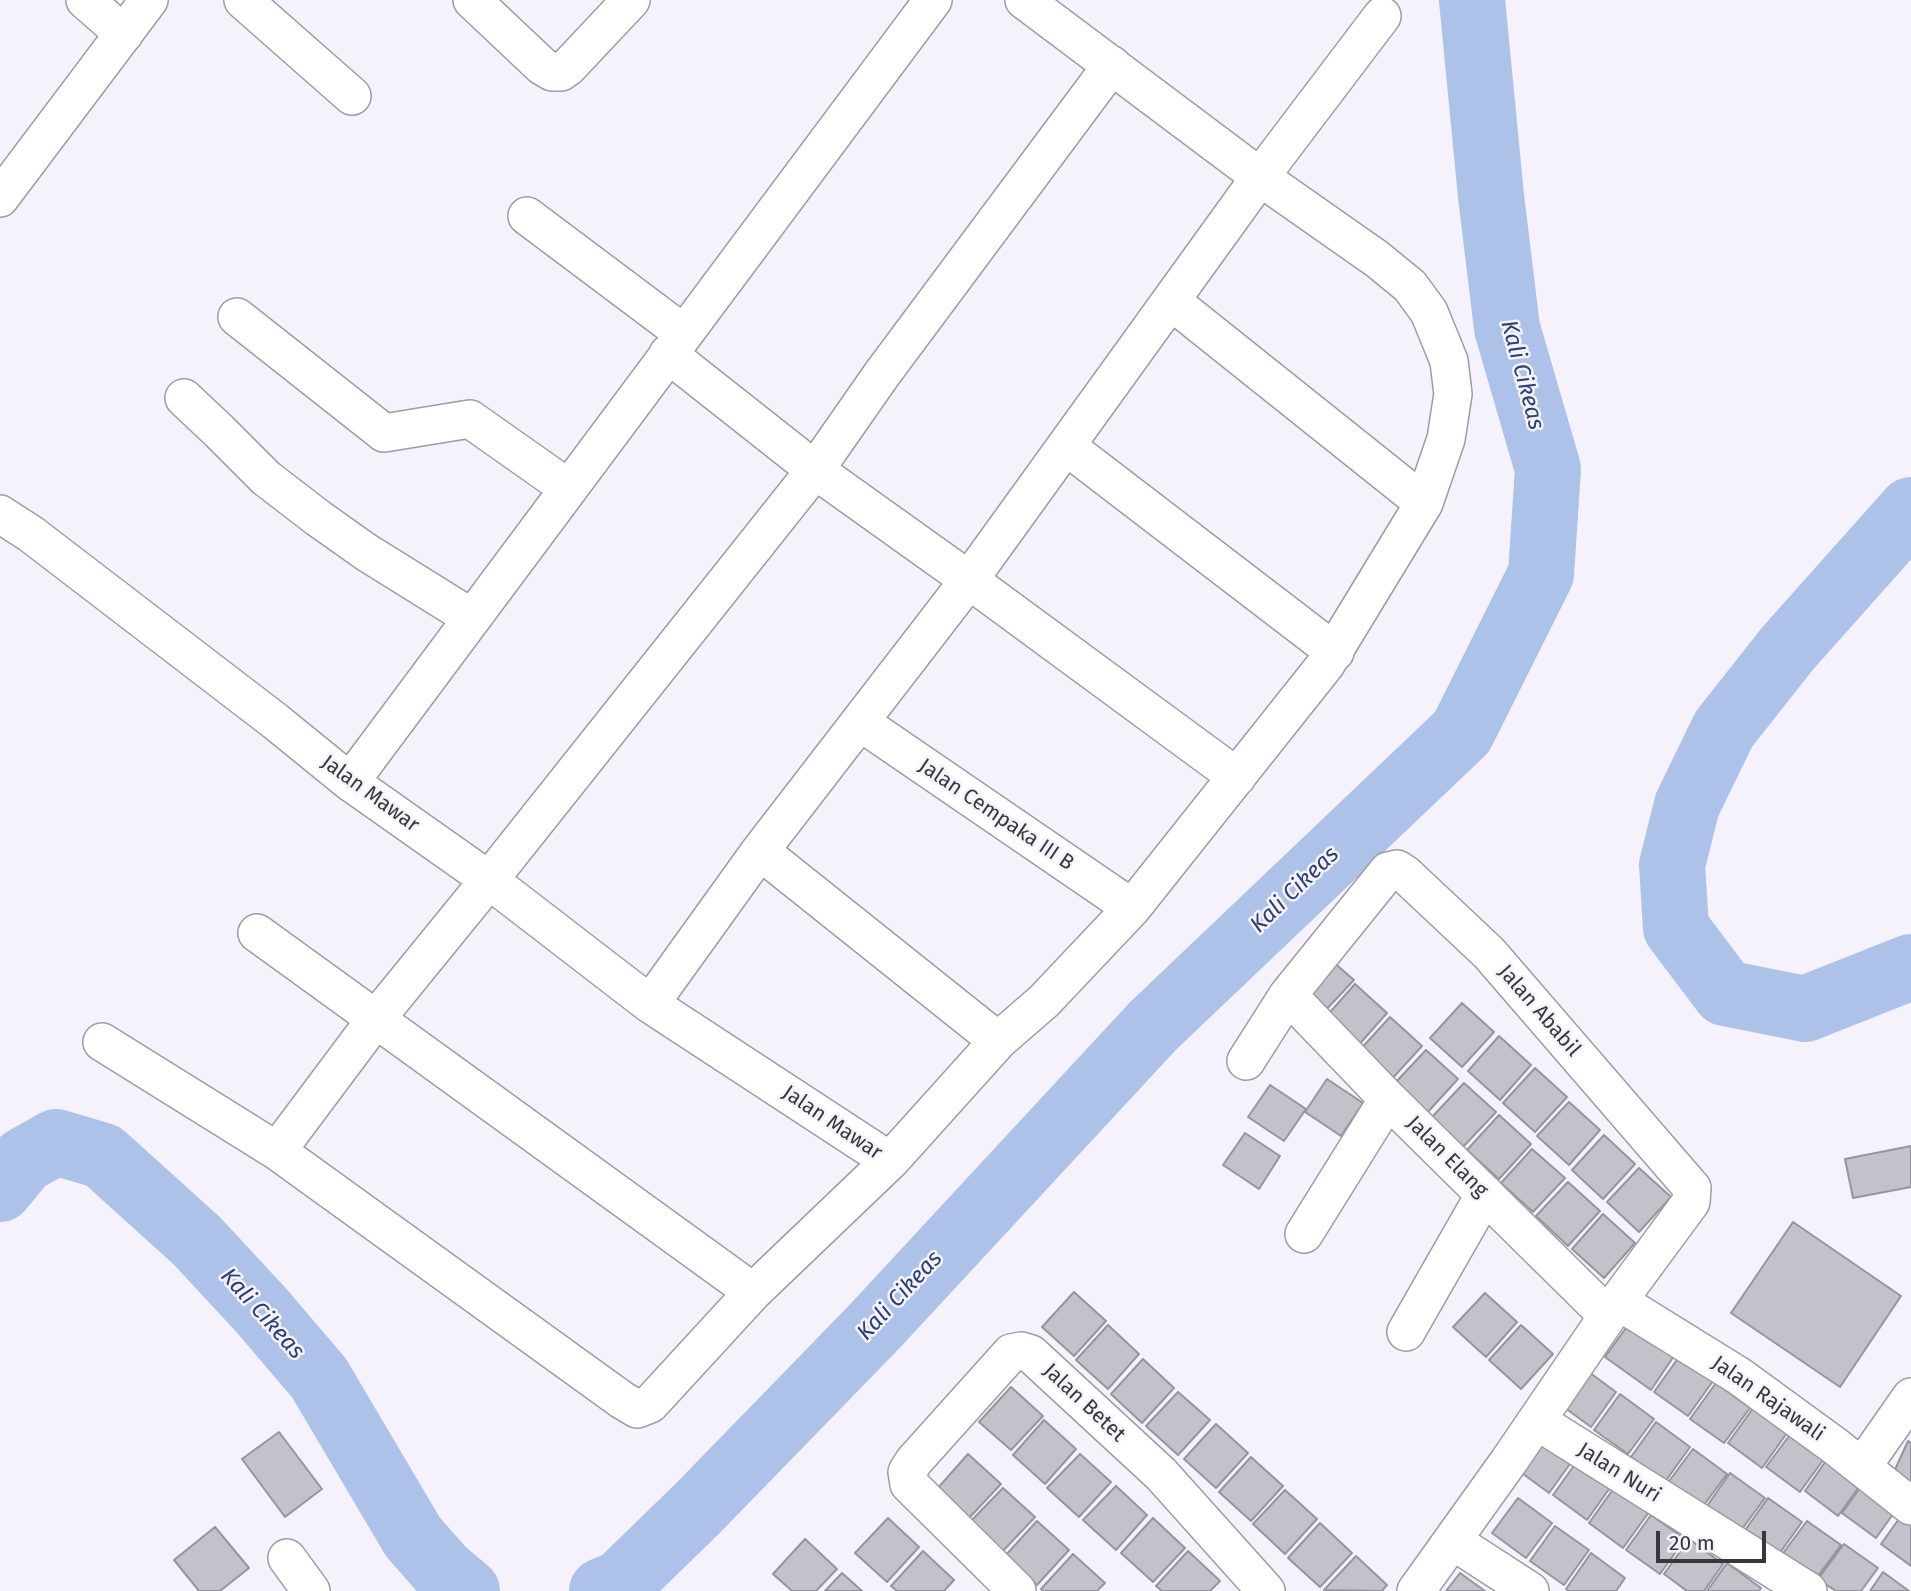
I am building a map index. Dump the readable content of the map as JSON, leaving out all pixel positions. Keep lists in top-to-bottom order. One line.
{"streets":{"street":["Jalan Mawar","Jalan Cempaka III B","Jalan Ababil","Jalan Elang","Jalan Rajawali","Jalan Betet","Jalan Nuri"]},"crossings":[["Jalan Ababil","Jalan Elang"],["Jalan Ababil","Jalan Rajawali"],["Jalan Elang","Jalan Rajawali"]],"water":["Kali Cikeas"],"scale_bar":"20 m"}
